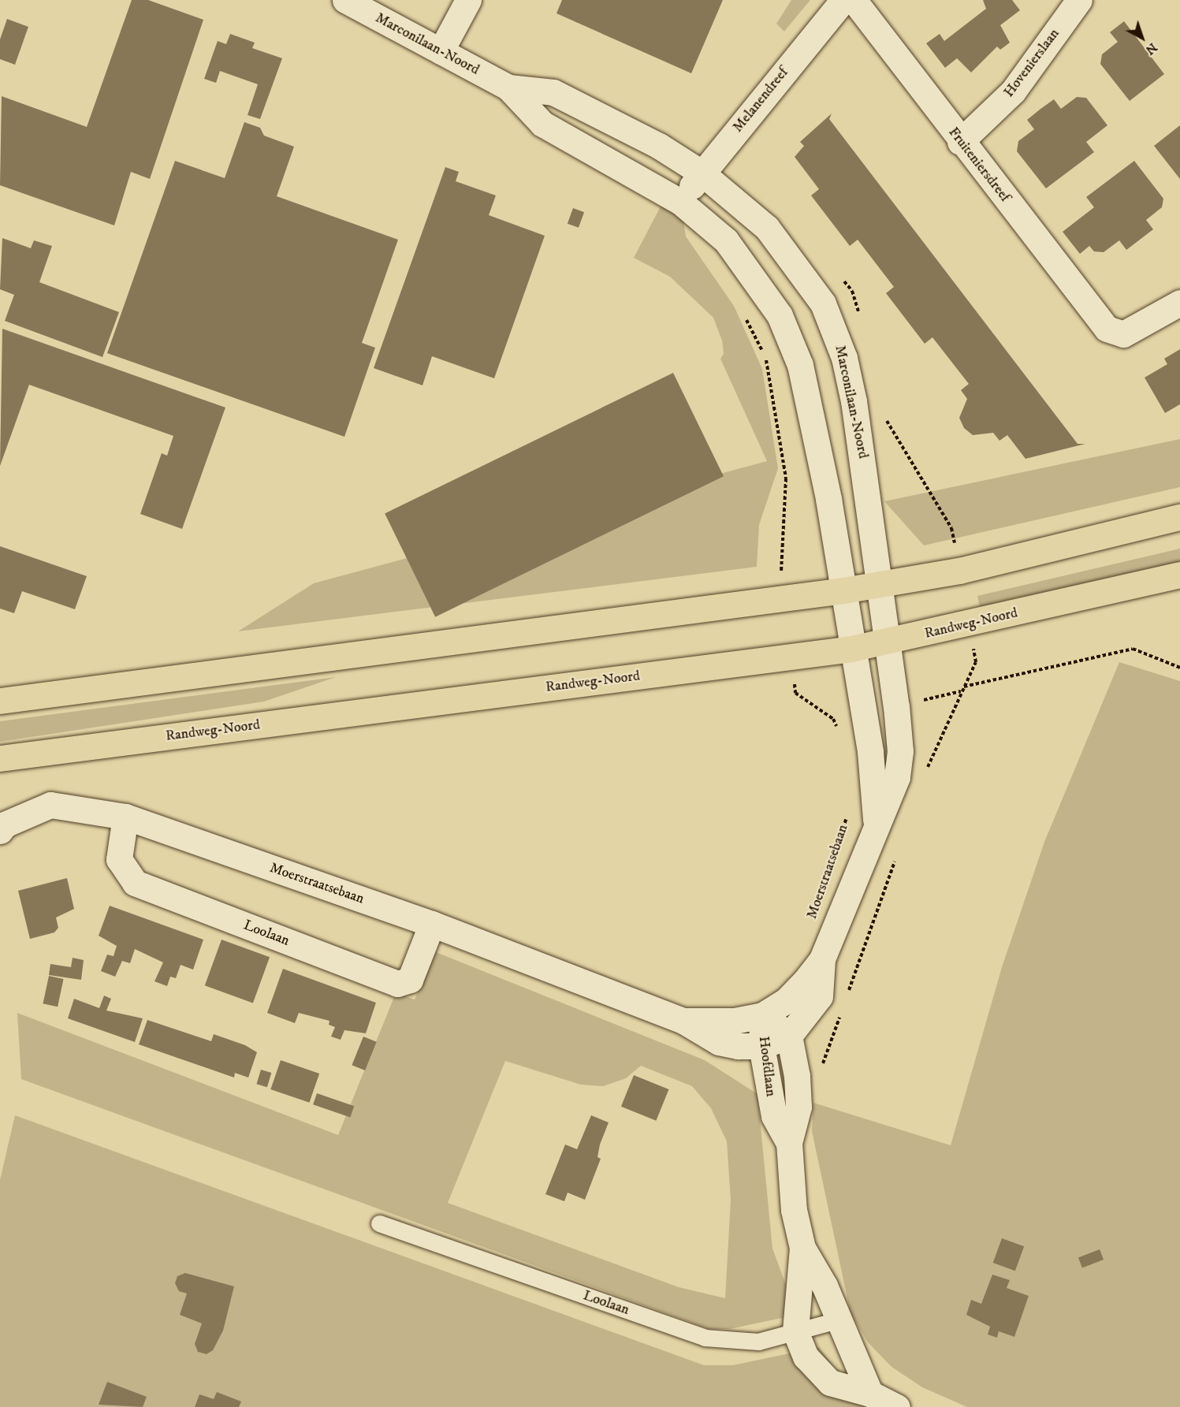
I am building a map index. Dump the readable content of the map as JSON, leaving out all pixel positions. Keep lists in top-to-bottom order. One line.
{"streets":{"main road":["Randweg-Noord"],"street":["Marconilaan-Noord","Hovenierslaan","Melanendreef","Fruiteniersdreef","Moerstraatsebaan","Loolaan","Hoofdlaan"]},"crossings":[["Marconilaan-Noord","Melanendreef"],["Marconilaan-Noord","Randweg-Noord"],["Marconilaan-Noord","Moerstraatsebaan"],["Hovenierslaan","Fruiteniersdreef"],["Randweg-Noord","Moerstraatsebaan"],["Moerstraatsebaan","Loolaan"],["Moerstraatsebaan","Hoofdlaan"],["Loolaan","Hoofdlaan"]],"north":"bottom right"}
